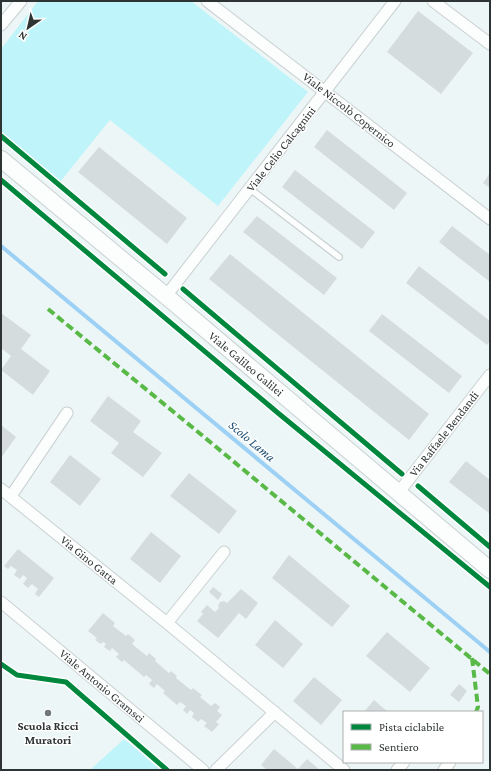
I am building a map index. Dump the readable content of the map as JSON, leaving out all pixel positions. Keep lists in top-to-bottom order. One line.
{"streets":{"street":["Viale Niccolò Copernico","Viale Celio Calcagnini","Viale Galileo Galilei","Via Raffaele Bendandi","Via Gino Gatta","Viale Antonio Gramsci"]},"crossings":[["Viale Niccolò Copernico","Viale Celio Calcagnini"],["Viale Celio Calcagnini","Viale Galileo Galilei"],["Viale Galileo Galilei","Via Raffaele Bendandi"]],"water":["Scolo Lama"],"places":["Scuola Ricci Muratori"],"legend":["Pista ciclabile","Sentiero"],"north":"bottom left"}
